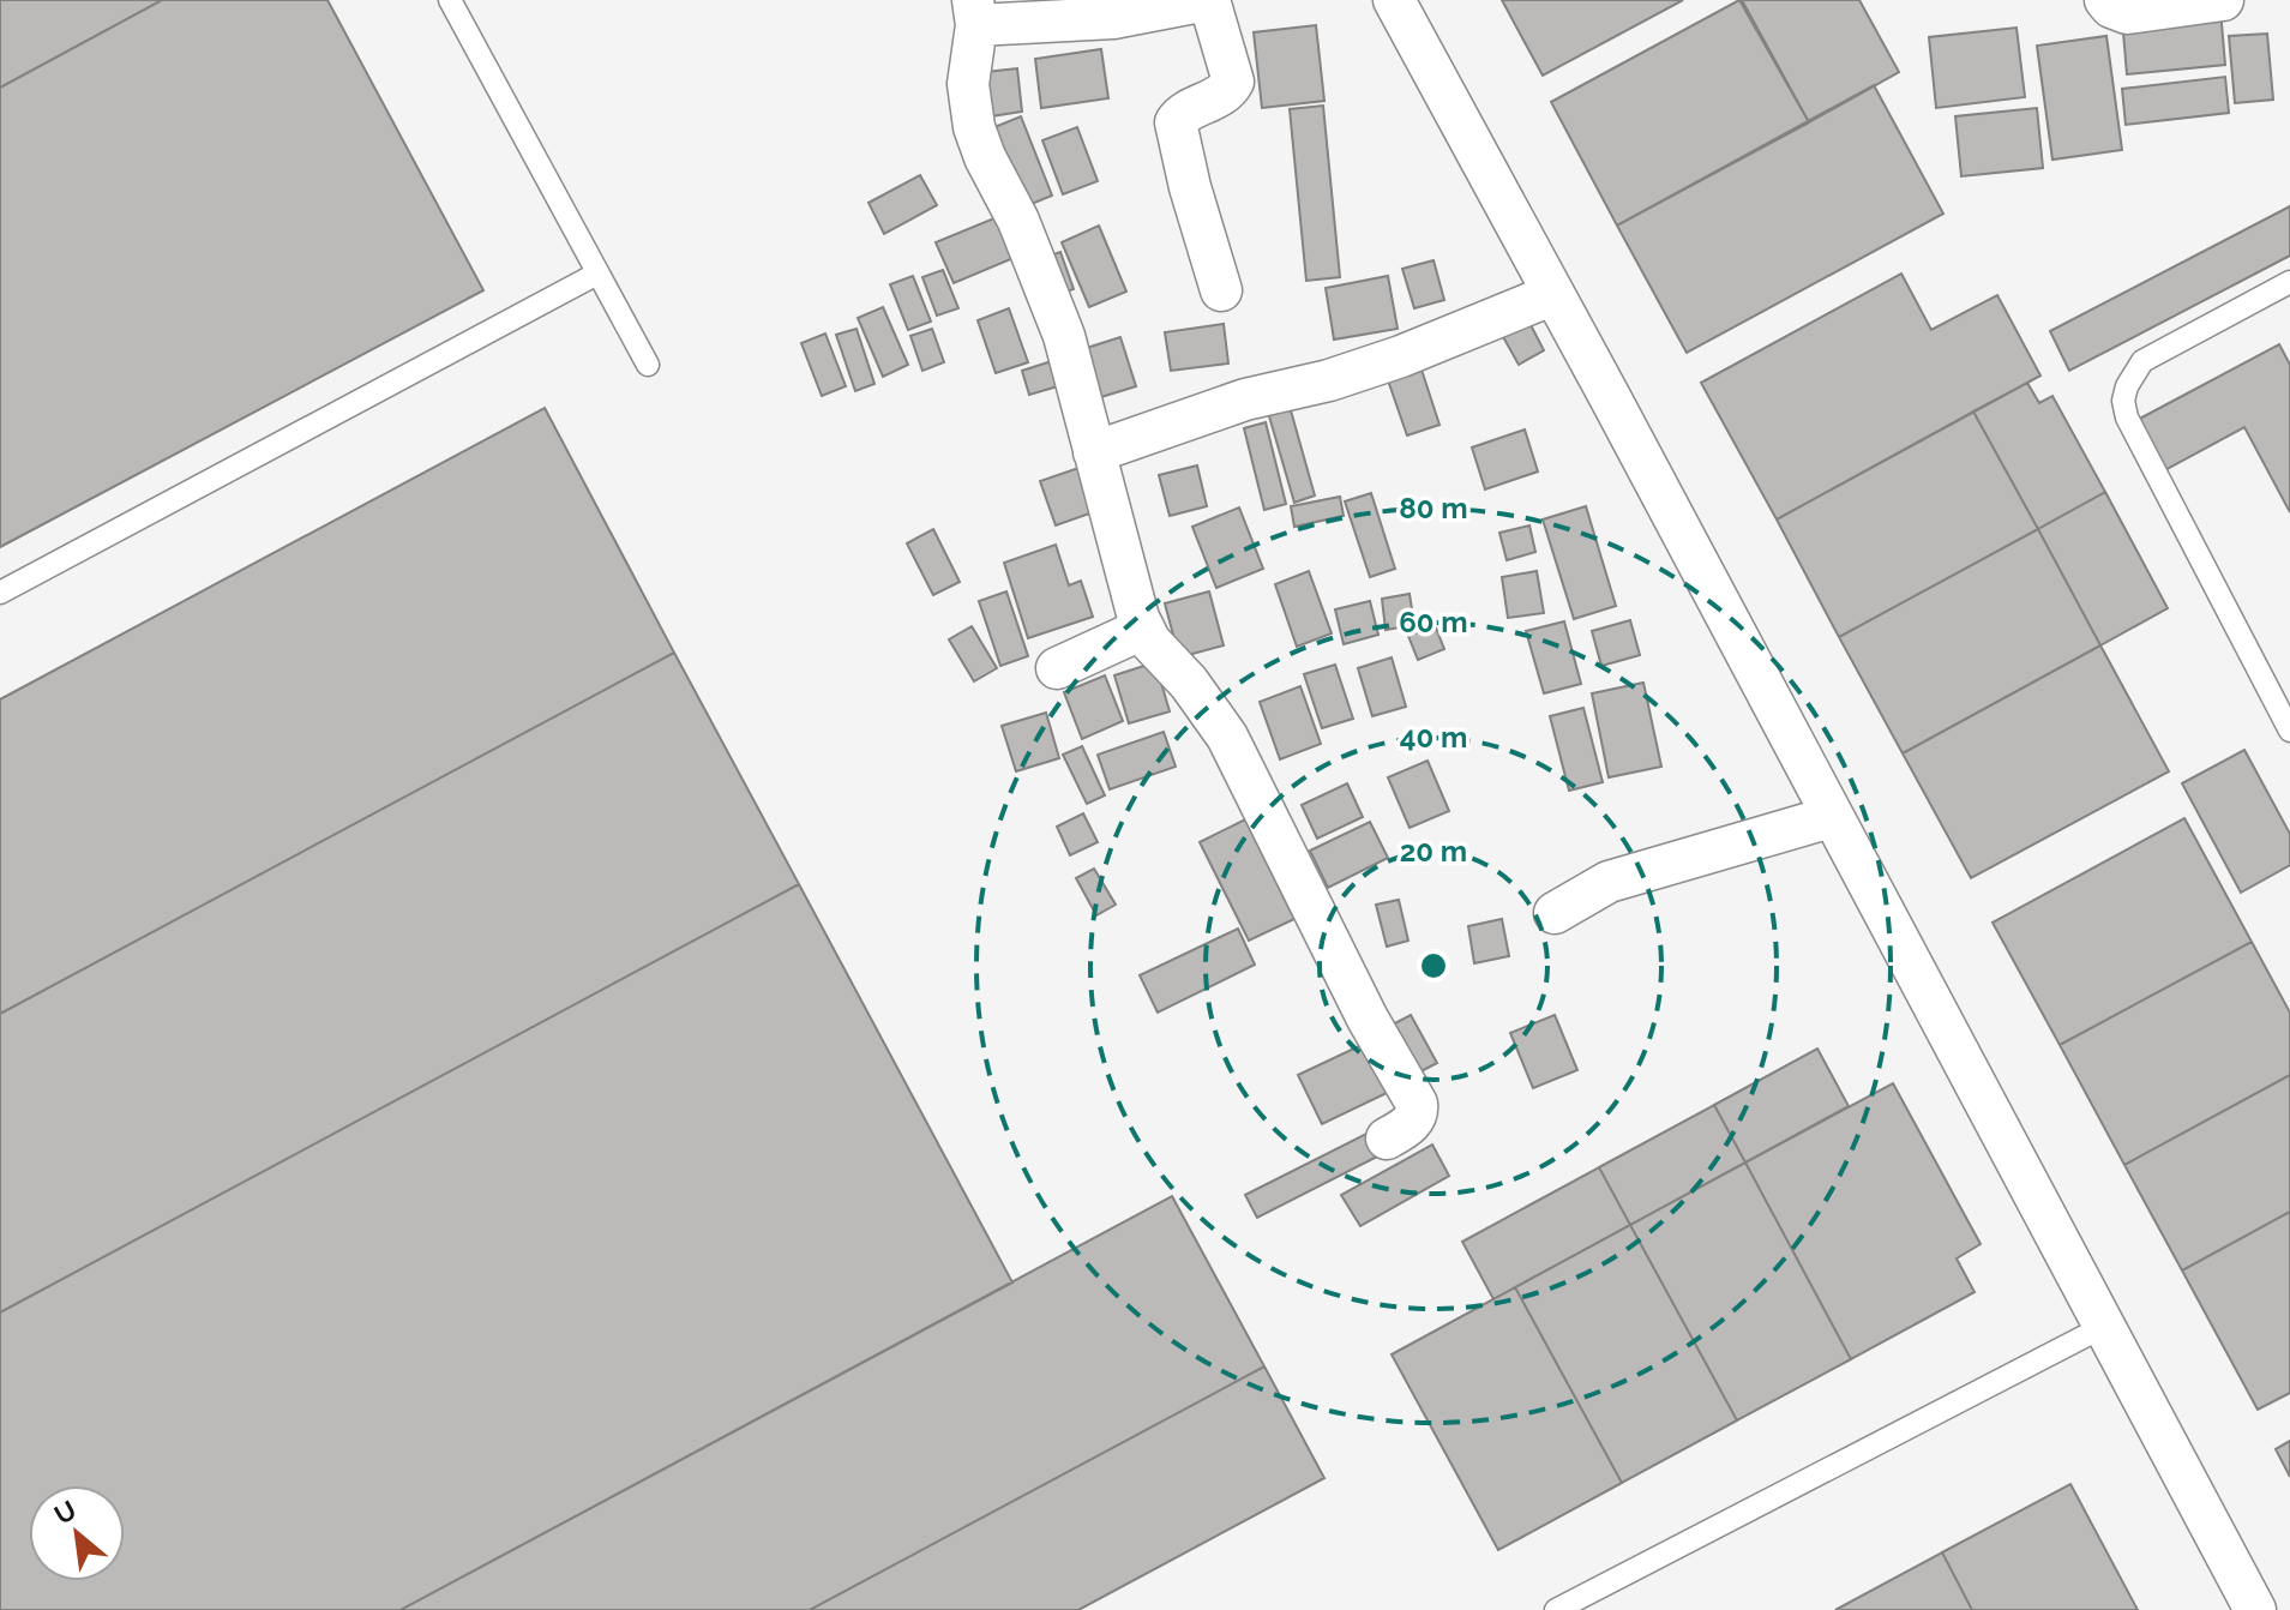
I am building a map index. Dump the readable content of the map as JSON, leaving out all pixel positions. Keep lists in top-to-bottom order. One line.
{"north":"top left","rings":["80 m","60 m","40 m","20 m"]}
